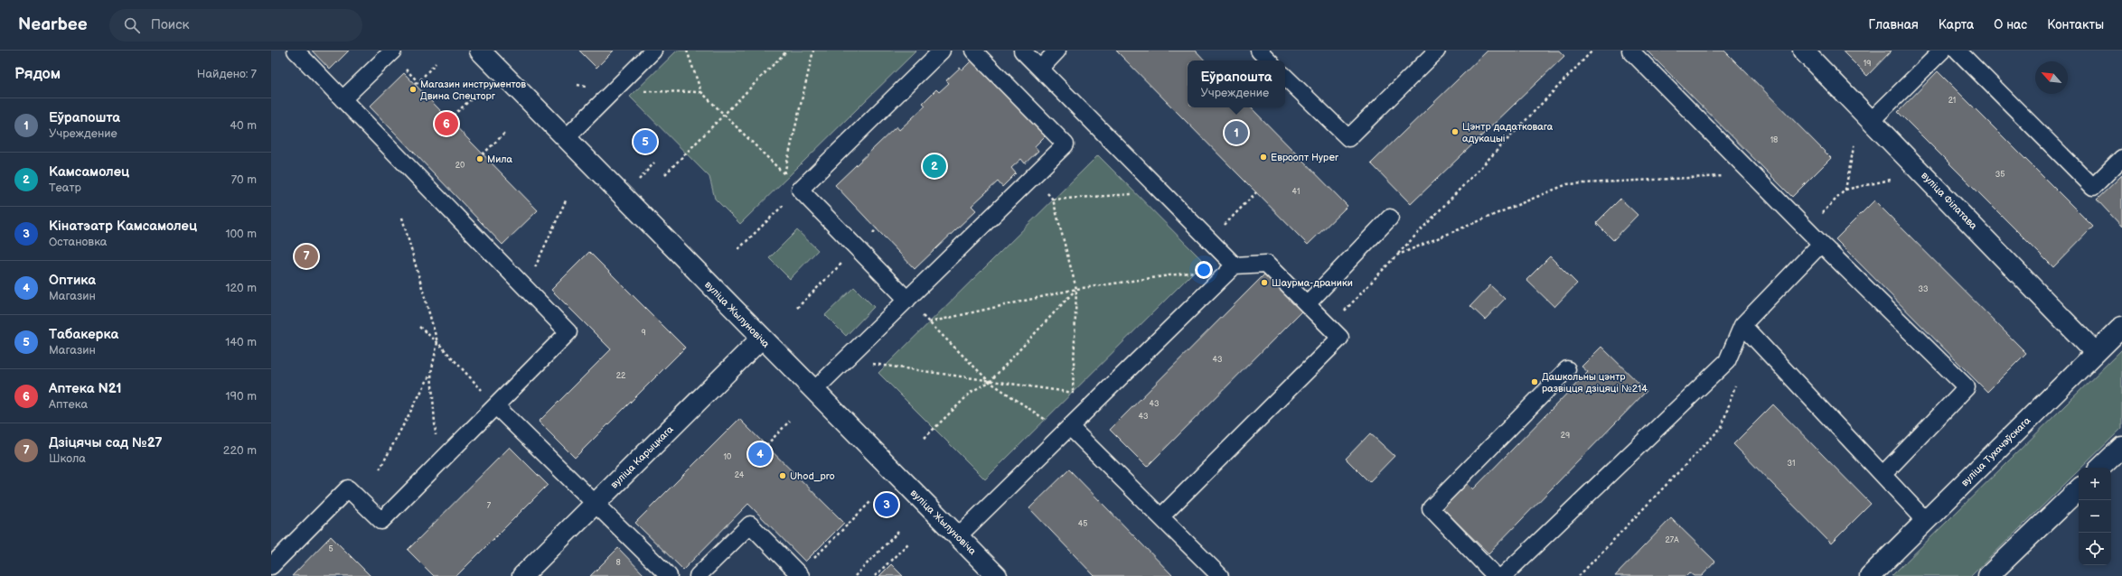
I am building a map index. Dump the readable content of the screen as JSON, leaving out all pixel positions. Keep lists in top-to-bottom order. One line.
{"streets":{"main road":["вуліца Філатава","вуліца Жылуновіча","вуліца Тухачэўскага","вуліца Карыцкага"]},"crossings":[["вуліца Філатава","вуліца Тухачэўскага"],["вуліца Жылуновіча","вуліца Карыцкага"]],"places":["Магазин инструментов Двина Спецторг","Цэнтр дадатковага адукацыі","Евроопт Hyper","Мила","Шаурма-драники","Дашкольны цэнтр развіцця дзіцяці №214","Uhod_pro"],"house_numbers":["19","21","18","20","35","41","33","9","43","22","43","43","29","10","31","24","7","45","27А","5","8"],"north":"top left","page":{"header":"Nearbee","search":"Поиск","nav":["Главная","Карта","О нас","Контакты"],"heading":["Рядом","Найдено: 7"],"popup":["Еўрапошта","Учреждение"],"list":[{"mark":"1","name":"Еўрапошта","note":"Учреждение","value":"40 m"},{"mark":"2","name":"Камсамолец","note":"Театр","value":"70 m"},{"mark":"3","name":"Кінатэатр Камсамолец","note":"Остановка","value":"100 m"},{"mark":"4","name":"Оптика","note":"Магазин","value":"120 m"},{"mark":"5","name":"Табакерка","note":"Магазин","value":"140 m"},{"mark":"6","name":"Аптека N21","note":"Аптека","value":"190 m"},{"mark":"7","name":"Дзіцячы сад №27","note":"Школа","value":"220 m"}],"pins":["6","1","5","2","7","4","3"],"map_buttons":["+","−"]}}
